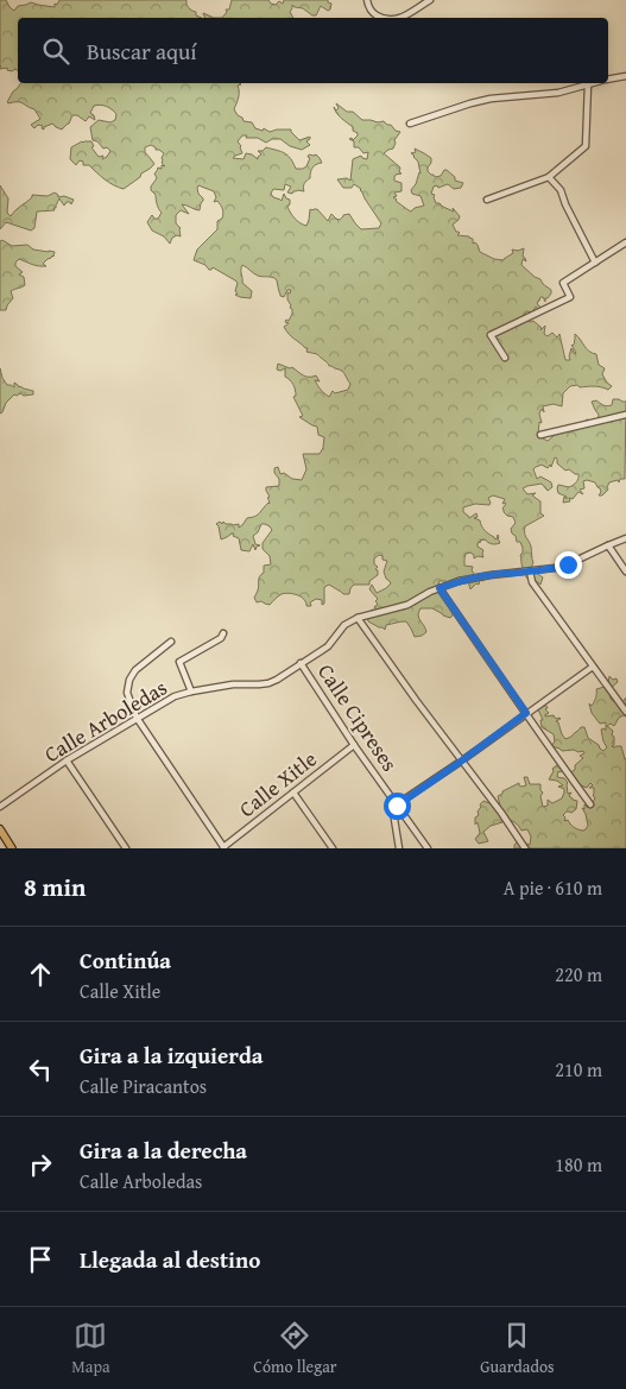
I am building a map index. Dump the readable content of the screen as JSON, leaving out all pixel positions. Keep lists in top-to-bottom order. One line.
{"streets":{"street":["Calle Cipreses","Calle Arboledas","Calle Xitle"]},"crossings":[["Calle Cipreses","Calle Arboledas"],["Calle Cipreses","Calle Xitle"]],"page":{"search":"Buscar aquí","heading":["8 min","A pie · 610 m"],"list":[["Continúa","Calle Xitle","220 m"],["Gira a la izquierda","Calle Piracantos","210 m"],["Gira a la derecha","Calle Arboledas","180 m"],"Llegada al destino"],"nav":["Mapa","Cómo llegar","Guardados"]}}
